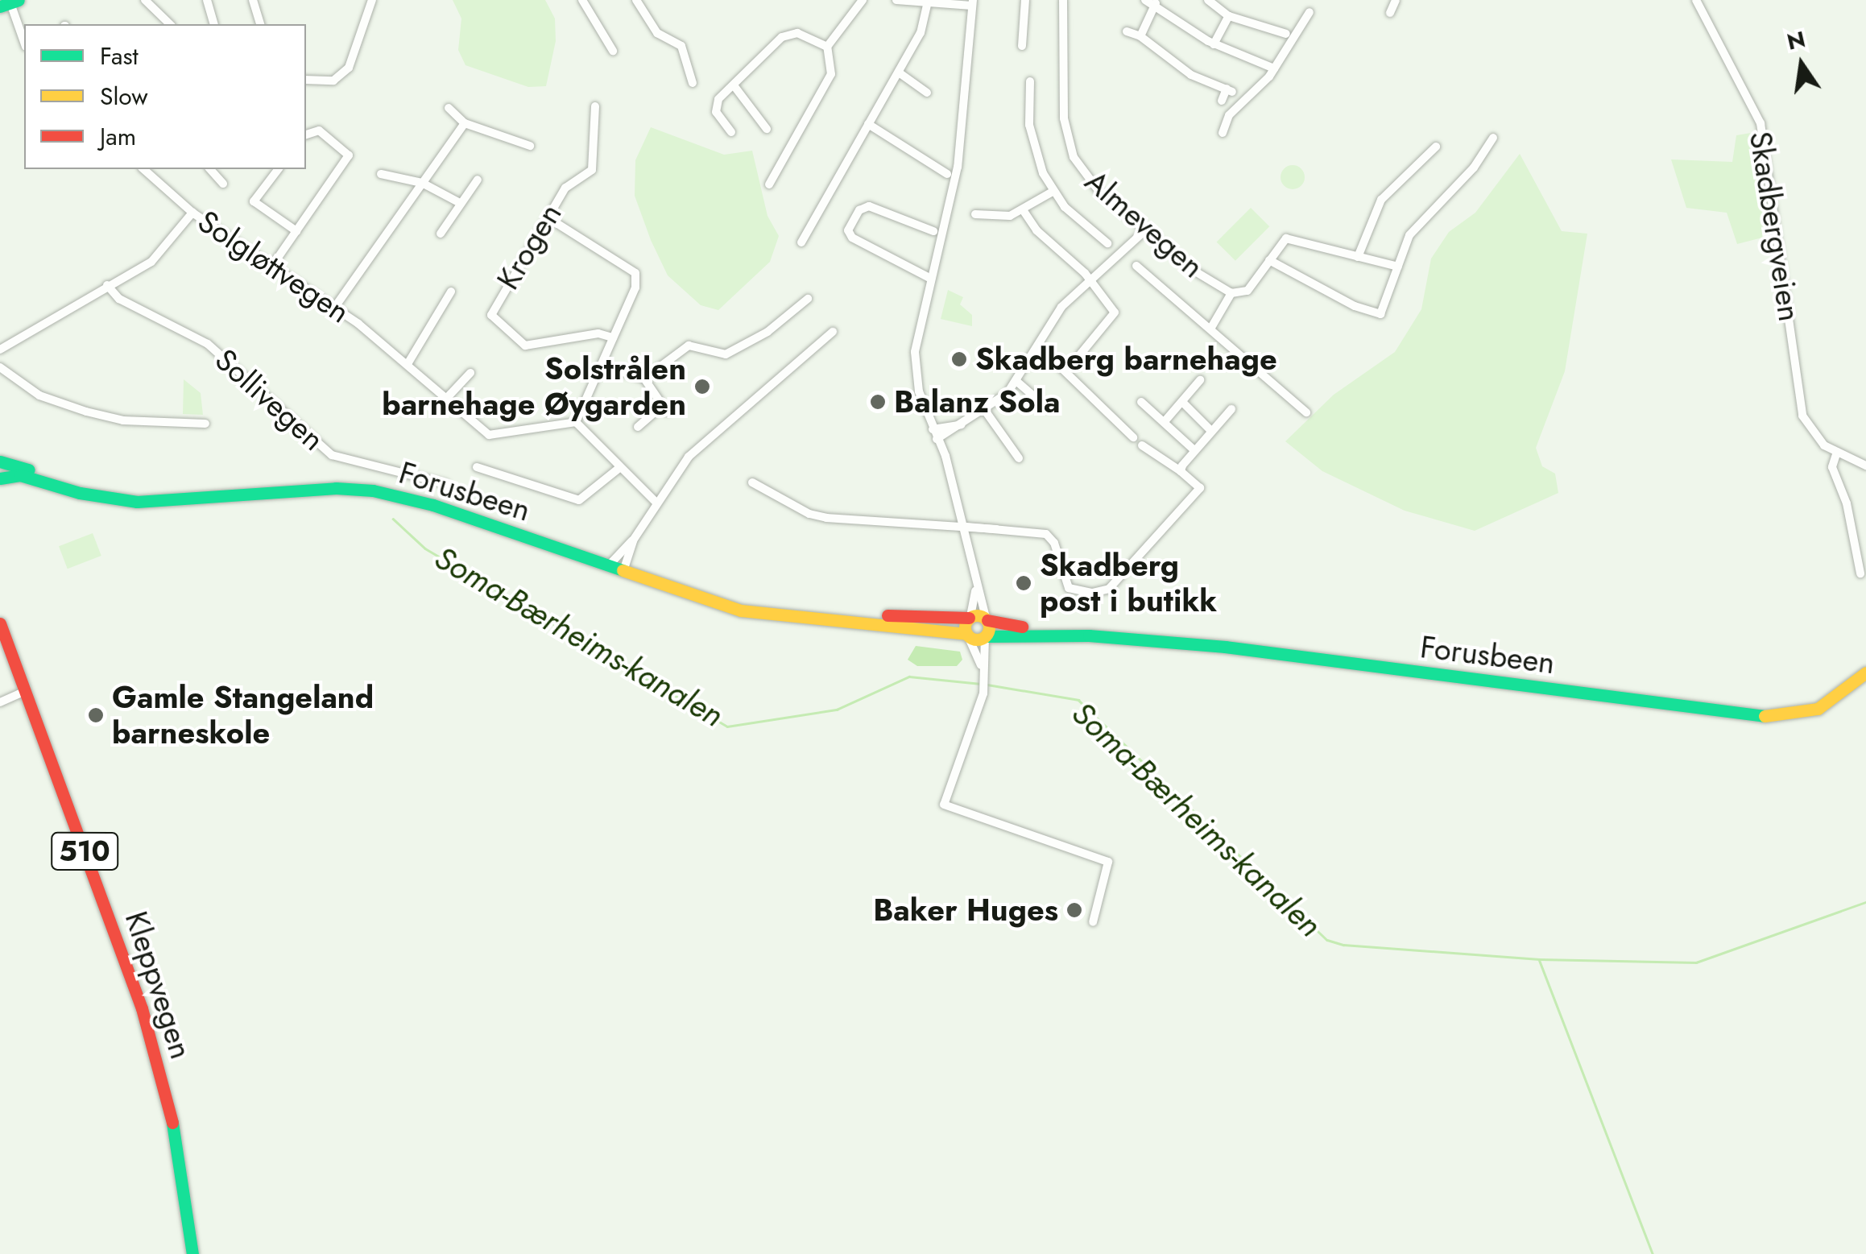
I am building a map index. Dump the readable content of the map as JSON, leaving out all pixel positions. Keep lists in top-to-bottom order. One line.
{"streets":{"main road":["Forusbeen","510","Kleppvegen"],"street":["Almevegen","Skadbergveien","Krogen","Solgløttvegen","Sollivegen"]},"water":["Soma-Bærheims-kanalen"],"places":["Skadberg barnehage","Solstrålen barnehage Øygarden","Balanz Sola","Skadberg post i butikk","Gamle Stangeland barneskole","Baker Huges"],"legend":["Fast","Slow","Jam"],"north":"top"}
